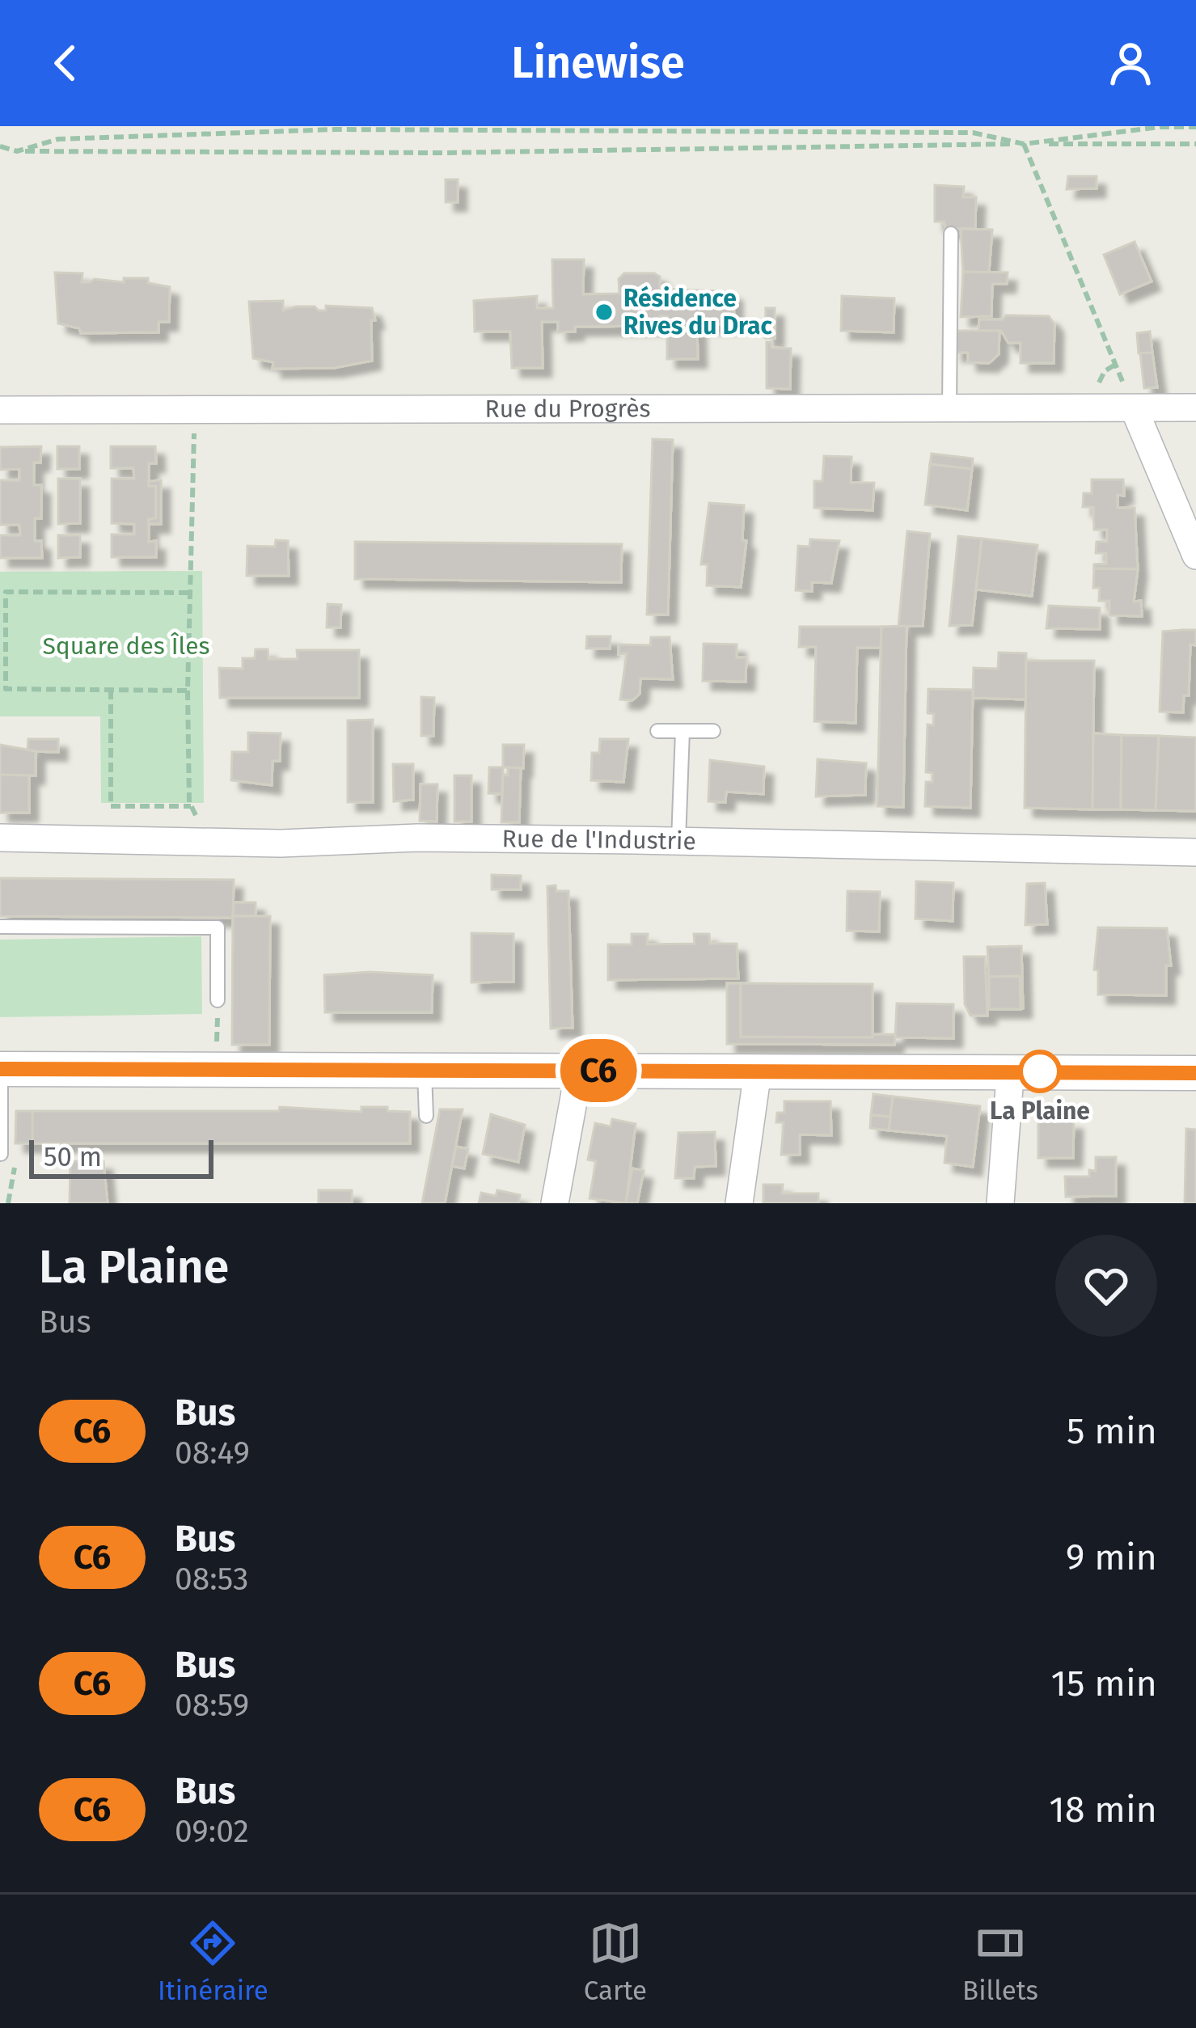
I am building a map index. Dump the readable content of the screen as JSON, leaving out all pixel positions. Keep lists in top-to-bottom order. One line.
{"streets":{"street":["Rue du Progrès","Rue de l'Industrie"]},"parks":["Square des Îles"],"places":["Résidence Rives du Drac","La Plaine"],"lines":["bus line C6"],"scale_bar":"50 m","page":{"header":"Linewise","on_map":"C6","scale":"50 m","heading":["La Plaine","Bus"],"list":[{"mark":"C6","name":"Bus","note":"08:49","value":"5 min"},{"mark":"C6","name":"Bus","note":"08:53","value":"9 min"},{"mark":"C6","name":"Bus","note":"08:59","value":"15 min"},{"mark":"C6","name":"Bus","note":"09:02","value":"18 min"}],"tabs":["Itinéraire","Carte","Billets"]}}
